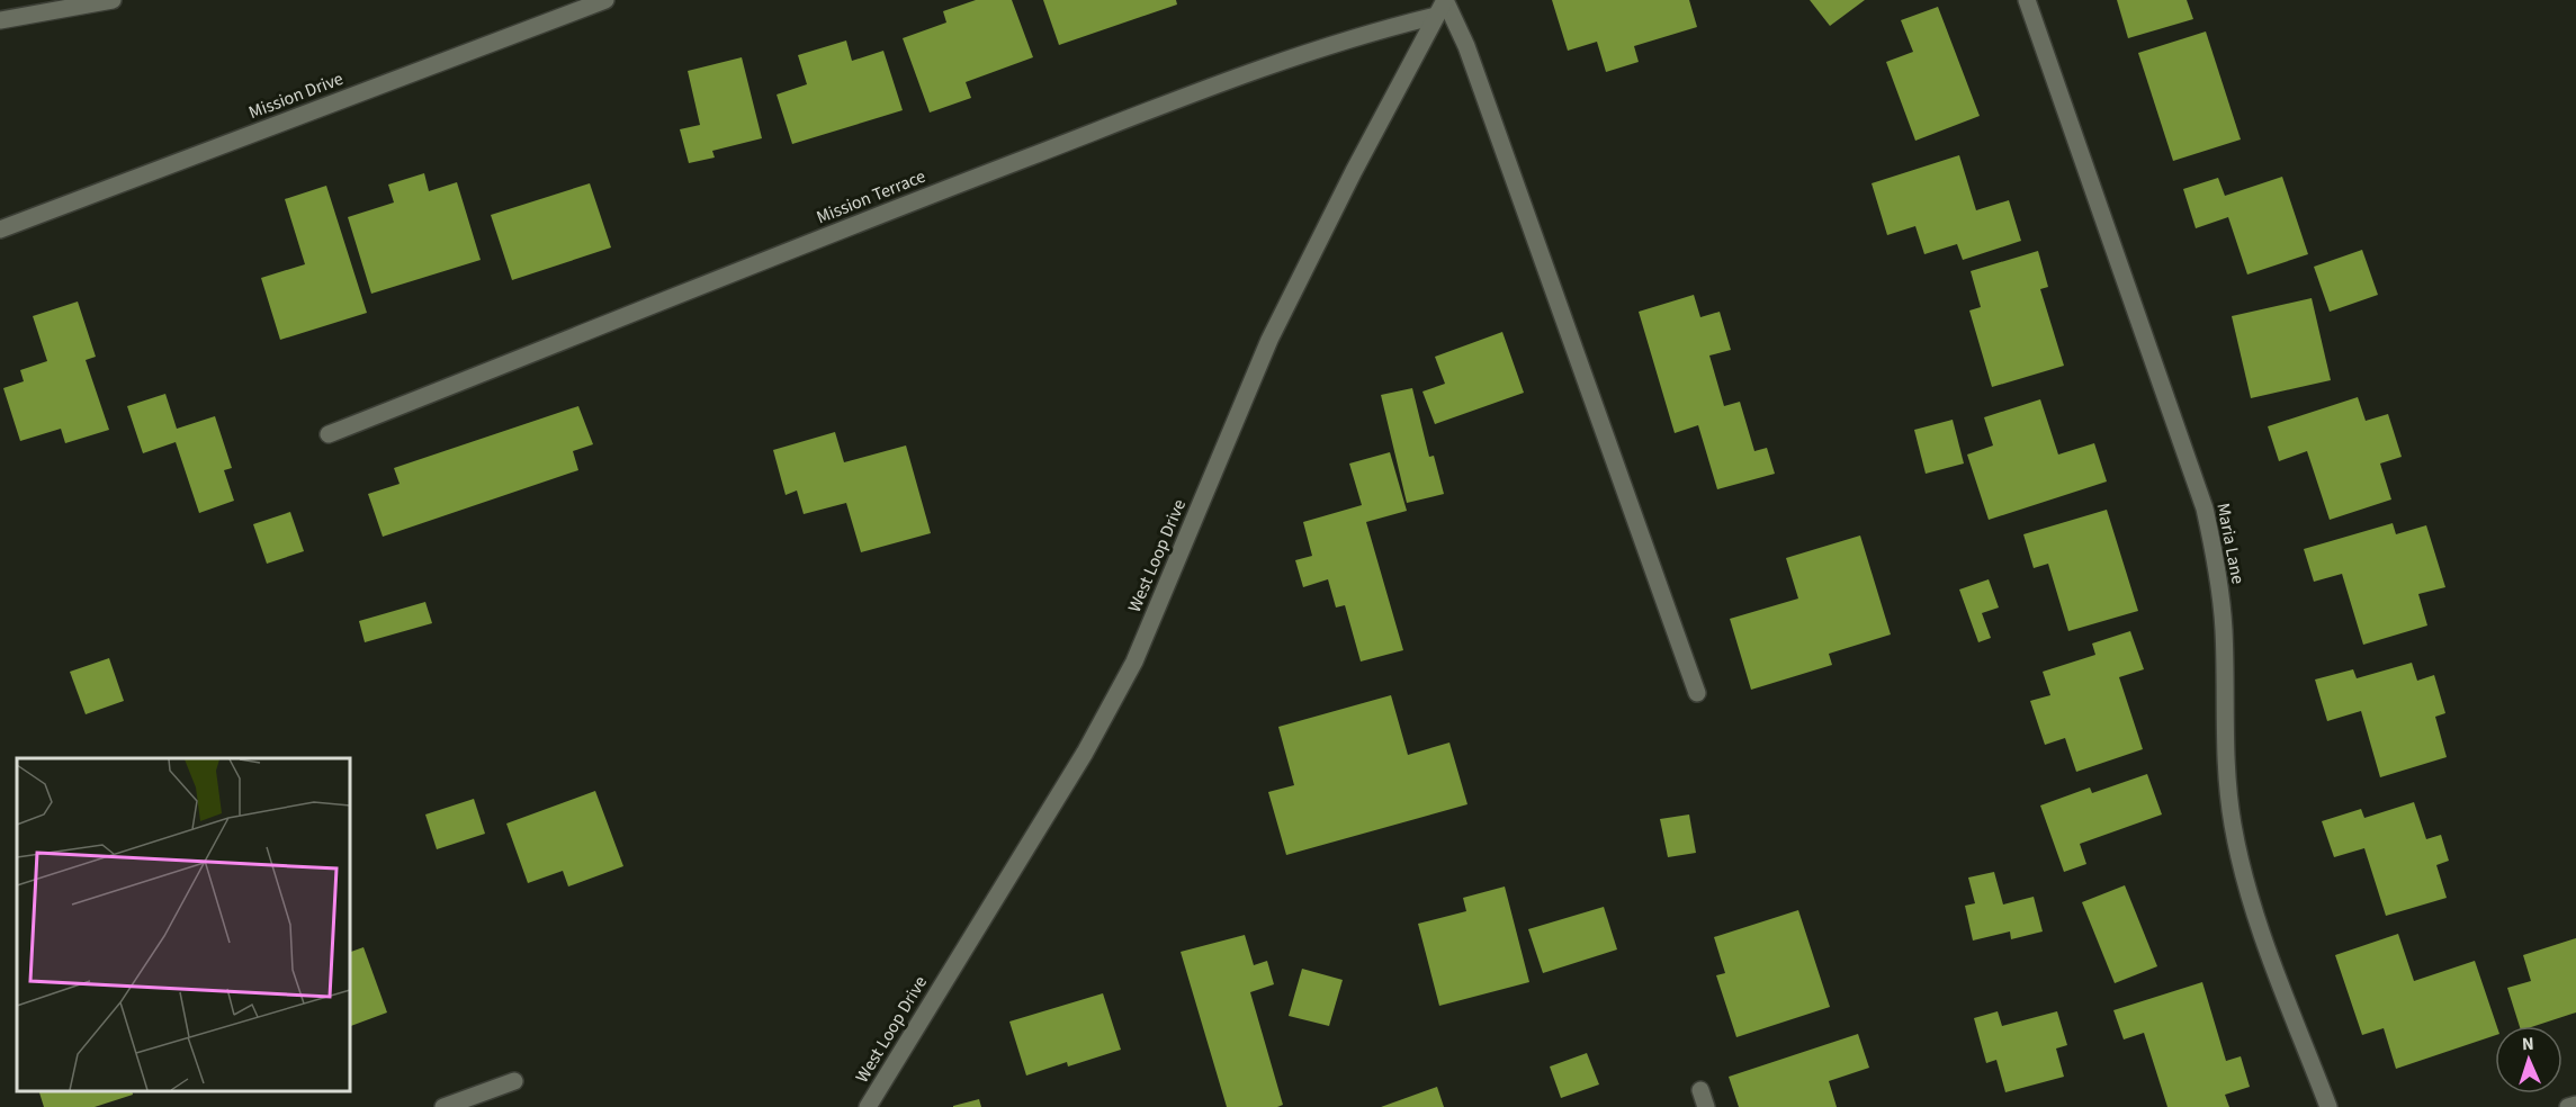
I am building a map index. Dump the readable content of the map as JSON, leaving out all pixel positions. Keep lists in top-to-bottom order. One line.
{"streets":{"street":["Mission Drive","Mission Terrace","Maria Lane","West Loop Drive"]},"crossings":[["Mission Terrace","West Loop Drive"]],"north":"top"}
